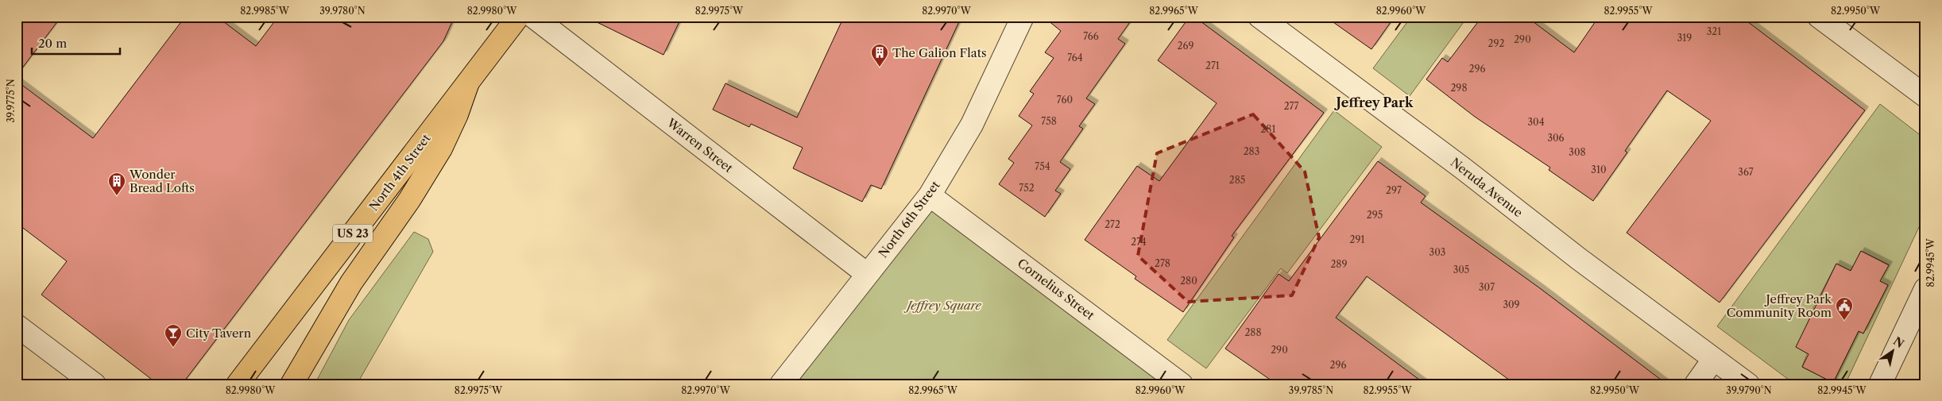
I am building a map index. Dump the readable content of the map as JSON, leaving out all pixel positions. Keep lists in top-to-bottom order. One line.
{"streets":{"main road":["North 4th Street","US 23"],"street":["Warren Street","Neruda Avenue","North 6th Street","Cornelius Street"]},"crossings":[["Warren Street","North 6th Street"],["North 6th Street","Cornelius Street"]],"districts":["Jeffrey Park"],"parks":["Jeffrey Square"],"places":{"building":["The Galion Flats","Wonder Bread Lofts"],"public building":["Jeffrey Park Community Room"],"bar":["City Tavern"]},"house_numbers":["321","766","319","290","292","269","764","271","296","298","760","277","758","304","281","306","283","308","754","310","367","285","752","297","295","272","291","274","303","278","289","305","280","307","309","288","290","296"],"scale_bar":"20 m","north":"top right","coordinates":["82.9985°W","39.9780°N","82.9980°W","82.9975°W","82.9970°W","82.9965°W","82.9960°W","82.9955°W","82.9950°W","39.9775°N","82.9945°W","39.9785°N","39.9790°N"]}
